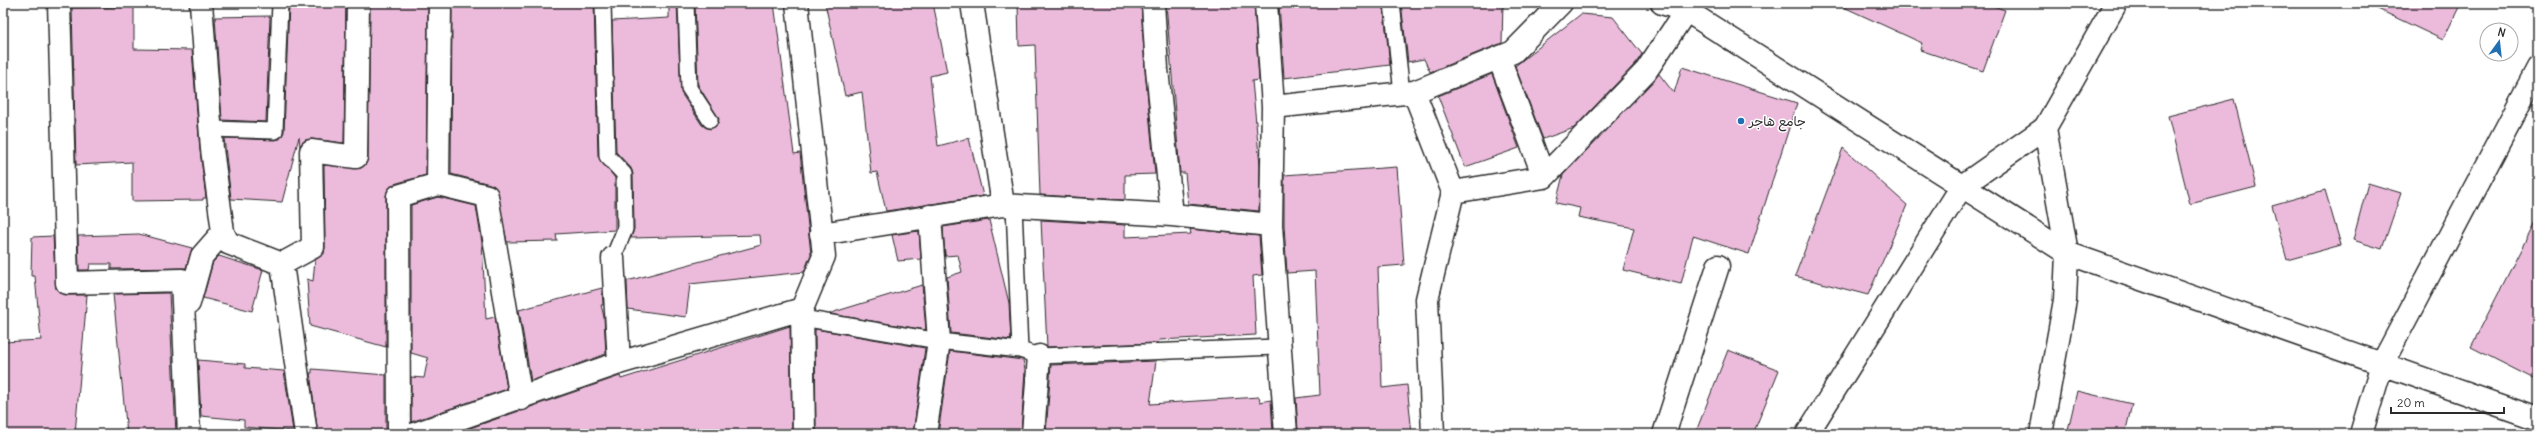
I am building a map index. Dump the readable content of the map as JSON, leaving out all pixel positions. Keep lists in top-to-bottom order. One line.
{"places":["جامع هاجر"],"scale_bar":"20 m","north":"top"}
